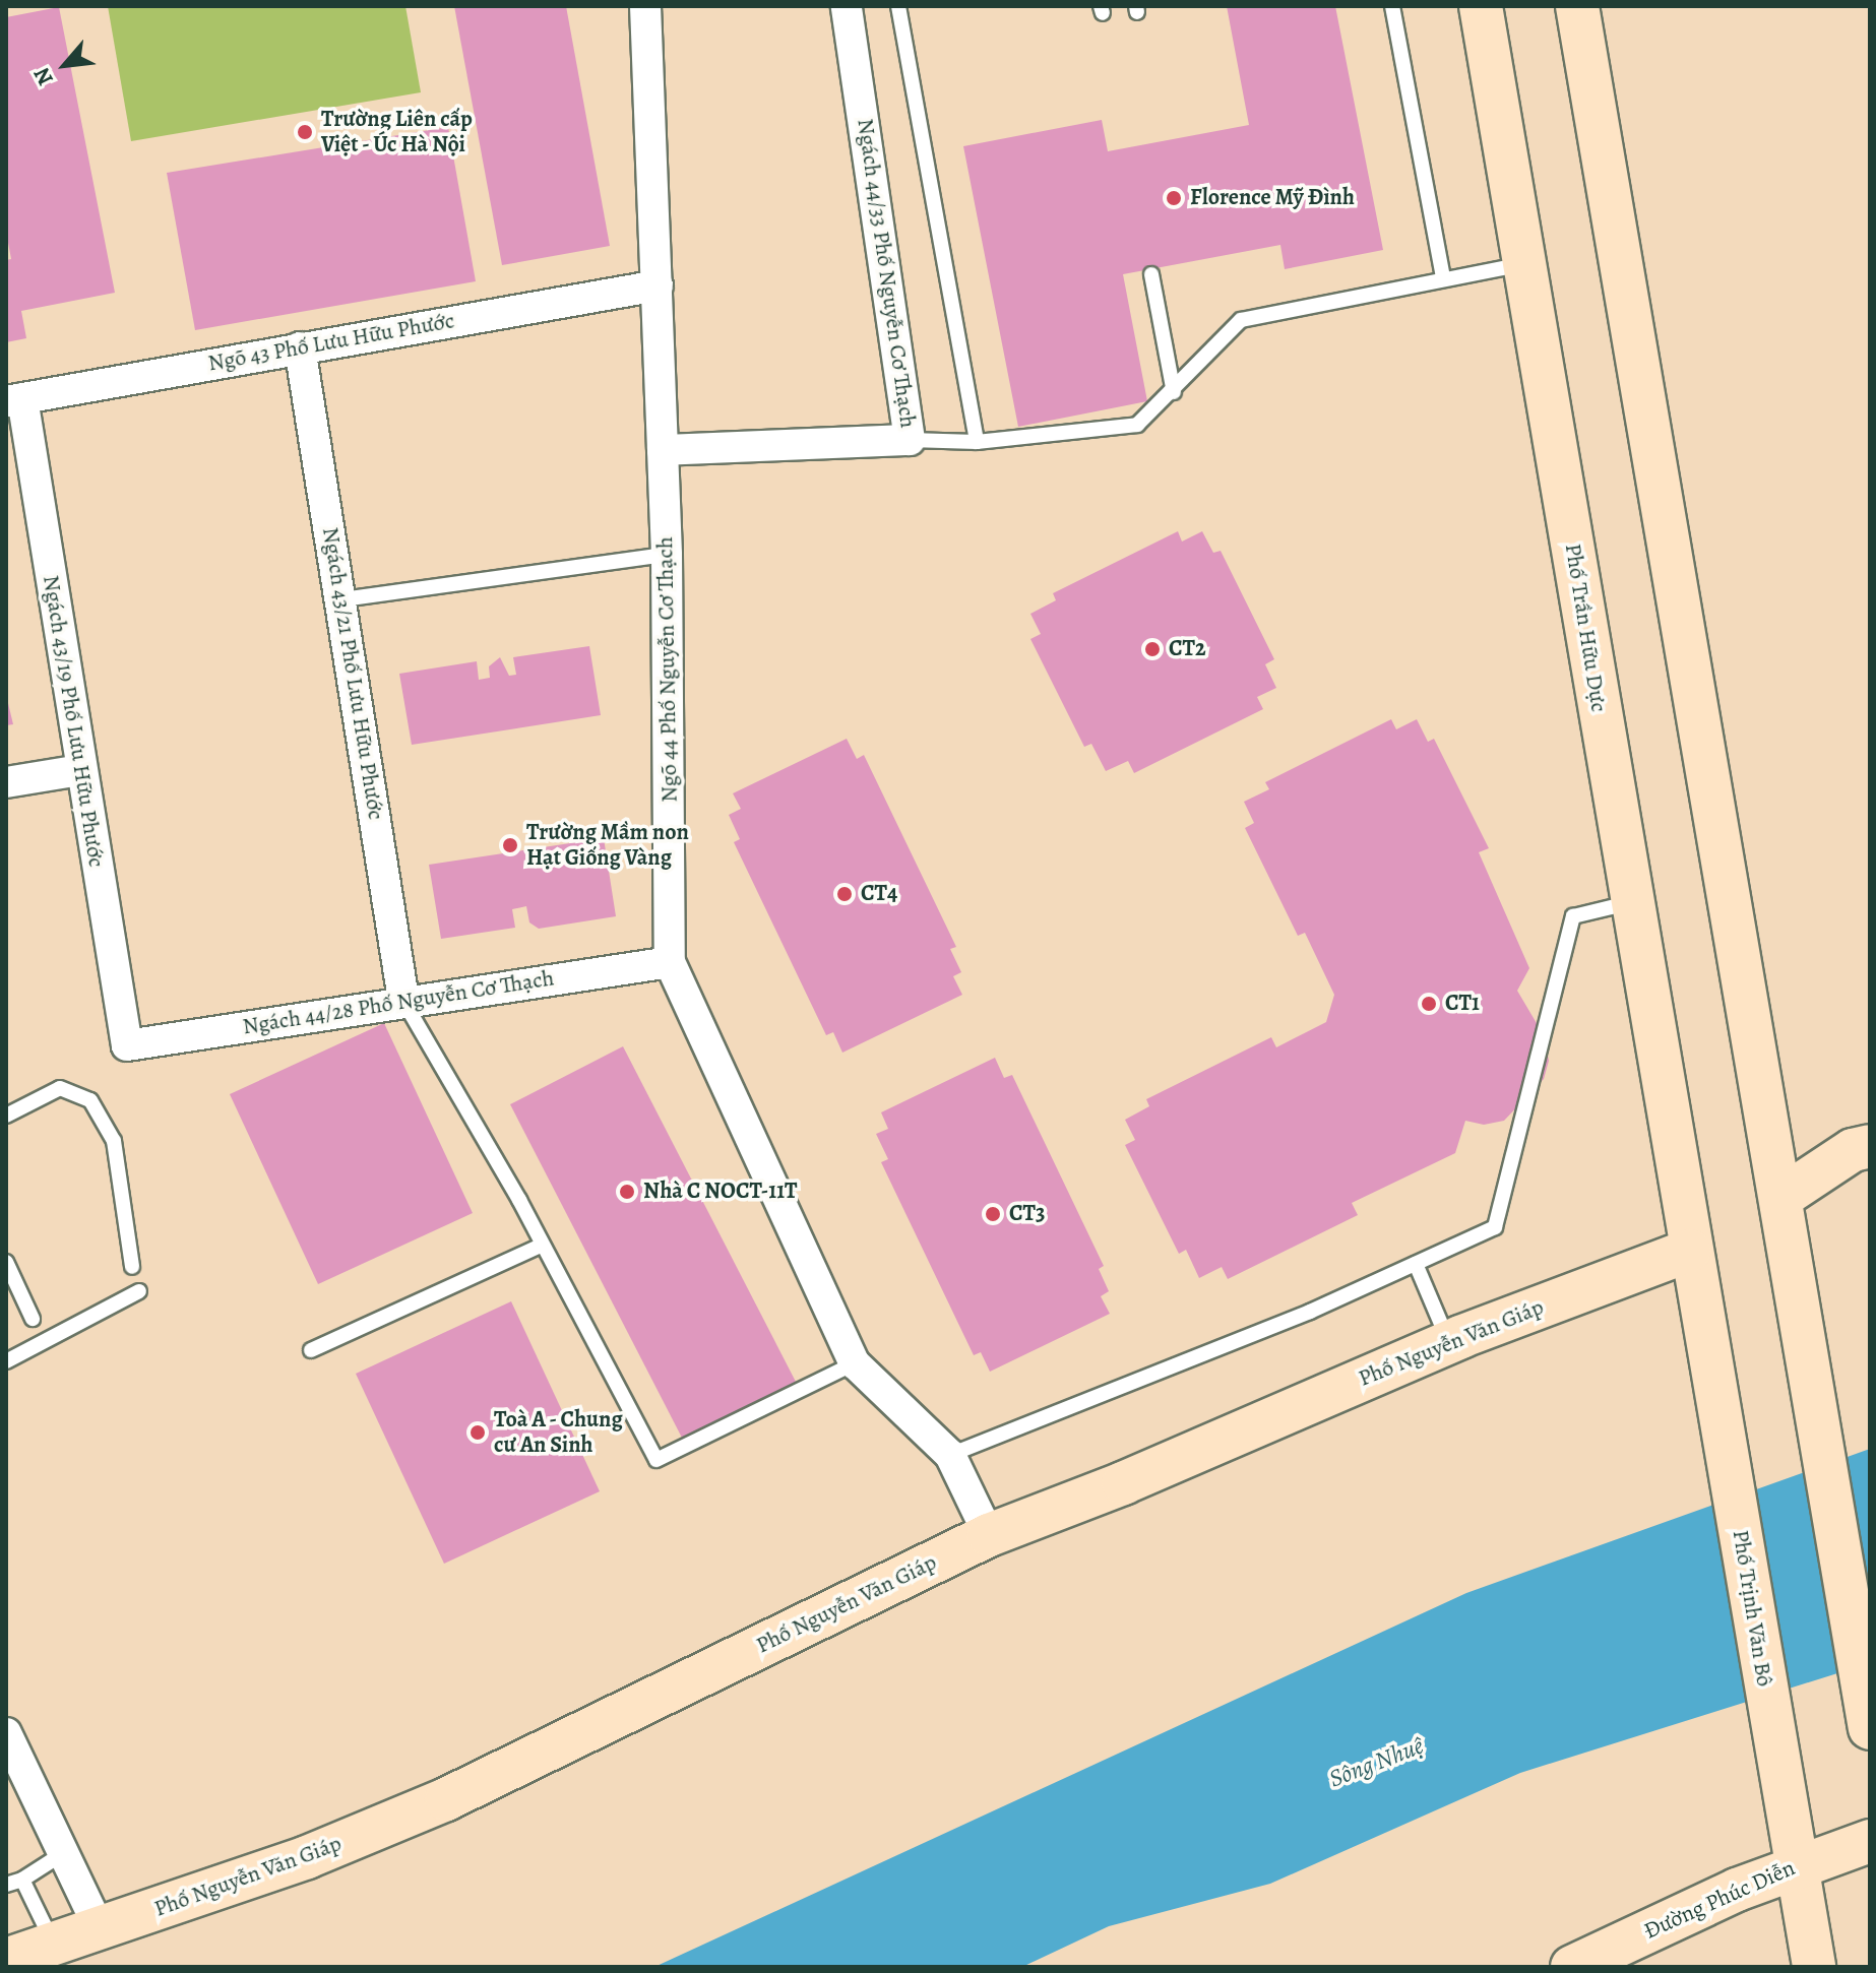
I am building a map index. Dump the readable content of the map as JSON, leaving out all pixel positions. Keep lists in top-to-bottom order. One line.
{"streets":{"main road":["Phố Trần Hữu Dực","Phố Nguyễn Văn Giáp","Phố Trịnh Văn Bô","Đường Phúc Diễn"],"street":["Ngách 44/33 Phố Nguyễn Cơ Thạch","Ngõ 43 Phố Lưu Hữu Phước","Ngõ 44 Phố Nguyễn Cơ Thạch","Ngách 43/21 Phố Lưu Hữu Phước","Ngách 43/19 Phố Lưu Hữu Phước","Ngách 44/28 Phố Nguyễn Cơ Thạch"]},"crossings":[["Ngách 44/33 Phố Nguyễn Cơ Thạch","Ngõ 44 Phố Nguyễn Cơ Thạch"],["Ngõ 43 Phố Lưu Hữu Phước","Ngõ 44 Phố Nguyễn Cơ Thạch"],["Ngõ 43 Phố Lưu Hữu Phước","Ngách 43/21 Phố Lưu Hữu Phước"],["Ngõ 43 Phố Lưu Hữu Phước","Ngách 43/19 Phố Lưu Hữu Phước"],["Phố Trần Hữu Dực","Phố Nguyễn Văn Giáp"],["Phố Trần Hữu Dực","Phố Trịnh Văn Bô"],["Ngõ 44 Phố Nguyễn Cơ Thạch","Ngách 44/28 Phố Nguyễn Cơ Thạch"],["Ngõ 44 Phố Nguyễn Cơ Thạch","Phố Nguyễn Văn Giáp"],["Ngách 43/21 Phố Lưu Hữu Phước","Ngách 44/28 Phố Nguyễn Cơ Thạch"],["Ngách 43/19 Phố Lưu Hữu Phước","Ngách 44/28 Phố Nguyễn Cơ Thạch"],["Phố Nguyễn Văn Giáp","Phố Trịnh Văn Bô"],["Phố Trịnh Văn Bô","Đường Phúc Diễn"]],"water":["Sông Nhuệ"],"places":["Trường Liên cấp Việt - Úc Hà Nội","Florence Mỹ Đình","CT2","Trường Mầm non Hạt Giống Vàng","CT4","CT1","Nhà C NOCT-11T","CT3","Toà A - Chung cư An Sinh"],"north":"bottom left"}
